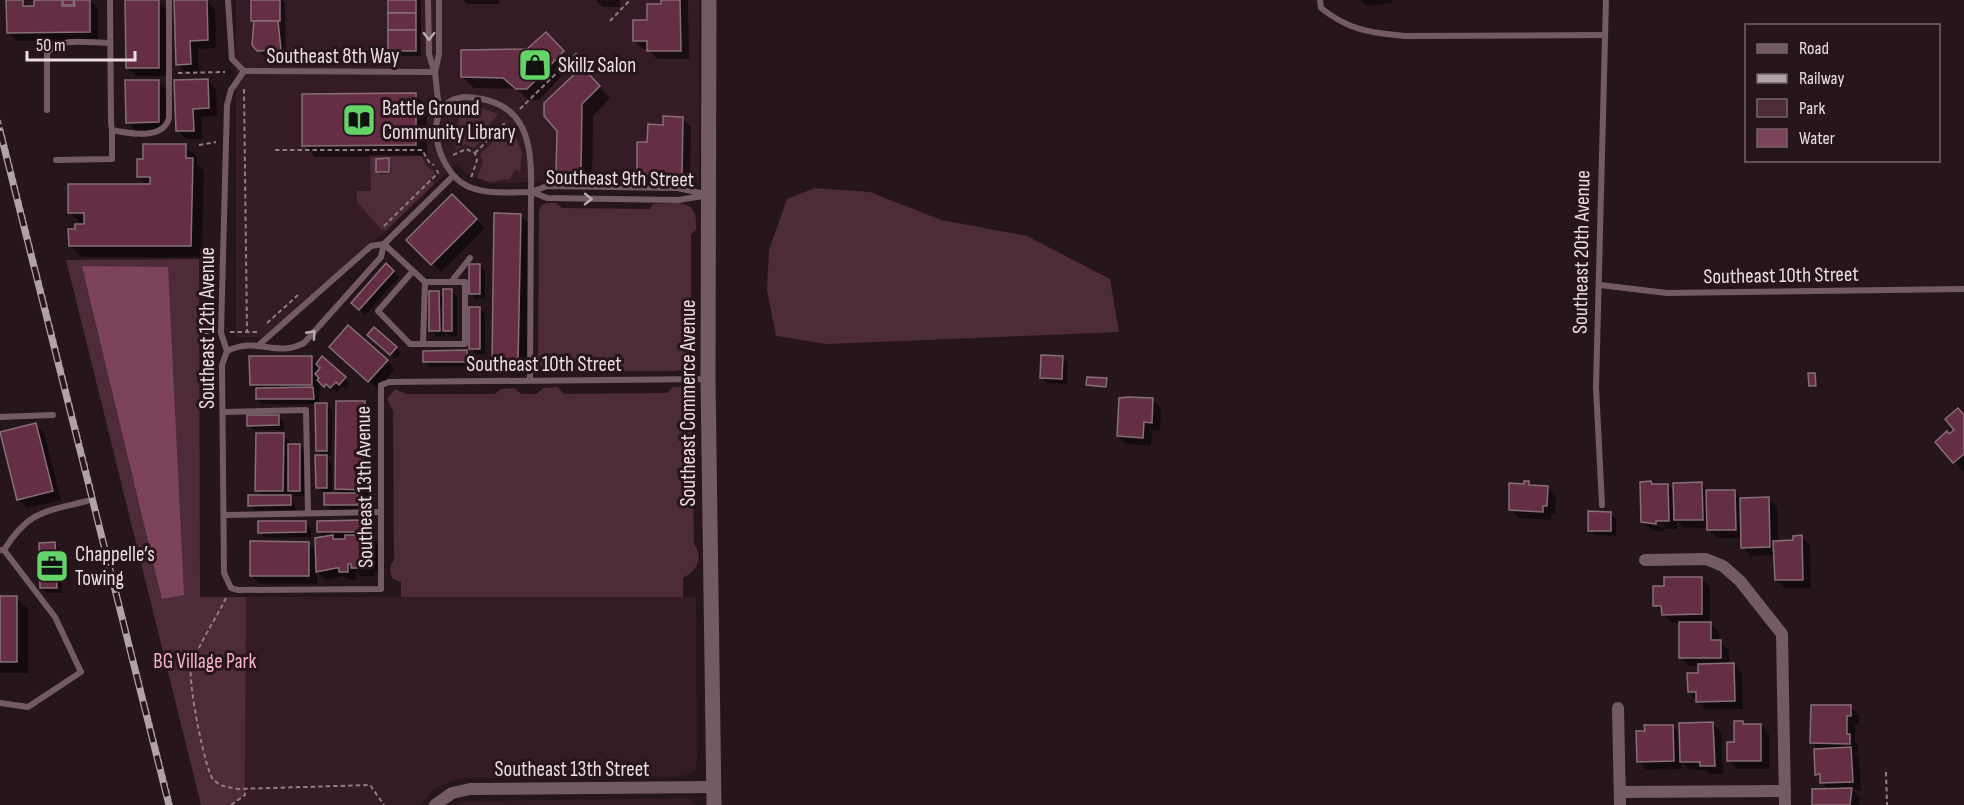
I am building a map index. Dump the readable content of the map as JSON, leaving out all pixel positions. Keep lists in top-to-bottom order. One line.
{"streets":{"street":["Southeast Commerce Avenue","Southeast 13th Street"],"lane":["Southeast 8th Way","Southeast 9th Street","Southeast 20th Avenue","Southeast 10th Street","Southeast 12th Avenue","Southeast 13th Avenue"]},"crossings":[["Southeast 8th Way","Southeast 12th Avenue"],["Southeast 9th Street","Southeast Commerce Avenue"],["Southeast 20th Avenue","Southeast 10th Street"],["Southeast 10th Street","Southeast Commerce Avenue"],["Southeast 10th Street","Southeast 13th Avenue"],["Southeast 12th Avenue","Southeast 13th Avenue"],["Southeast Commerce Avenue","Southeast 13th Street"]],"parks":["BG Village Park"],"places":{"shop":["Skillz Salon"],"library":["Battle Ground Community Library"],"office":["Chappelle’s Towing"]},"legend":["Road","Railway","Park","Water"],"scale_bar":"50 m"}
